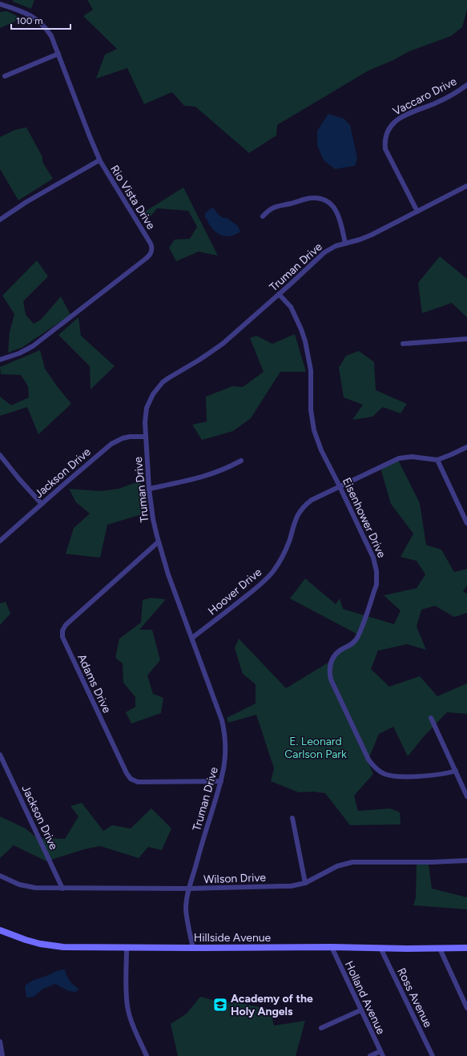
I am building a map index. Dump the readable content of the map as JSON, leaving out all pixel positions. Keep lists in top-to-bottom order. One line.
{"streets":{"main road":["Hillside Avenue"],"street":["Vaccaro Drive","Rio Vista Drive","Truman Drive","Jackson Drive","Eisenhower Drive","Hoover Drive","Adams Drive","Wilson Drive","Holland Avenue","Ross Avenue"]},"crossings":[["Vaccaro Drive","Truman Drive"],["Truman Drive","Jackson Drive"],["Truman Drive","Eisenhower Drive"],["Truman Drive","Hoover Drive"],["Truman Drive","Adams Drive"],["Truman Drive","Wilson Drive"],["Truman Drive","Hillside Avenue"],["Jackson Drive","Wilson Drive"],["Eisenhower Drive","Hoover Drive"],["Hillside Avenue","Holland Avenue"],["Hillside Avenue","Ross Avenue"]],"parks":["E. Leonard Carlson Park"],"places":{"school or university":["Academy of the Holy Angels"]},"scale_bar":"100 m"}
